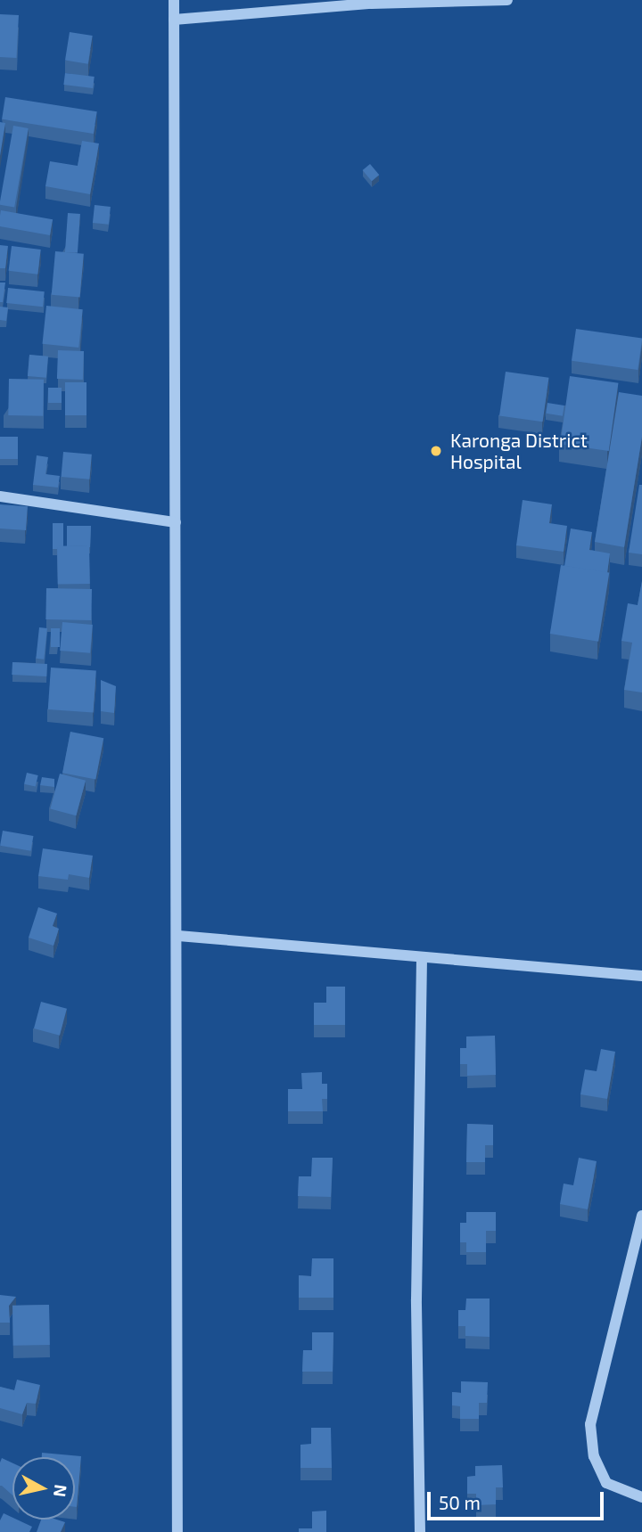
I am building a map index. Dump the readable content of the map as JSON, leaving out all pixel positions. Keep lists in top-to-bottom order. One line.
{"places":["Karonga District Hospital"],"scale_bar":"50 m","north":"right"}
